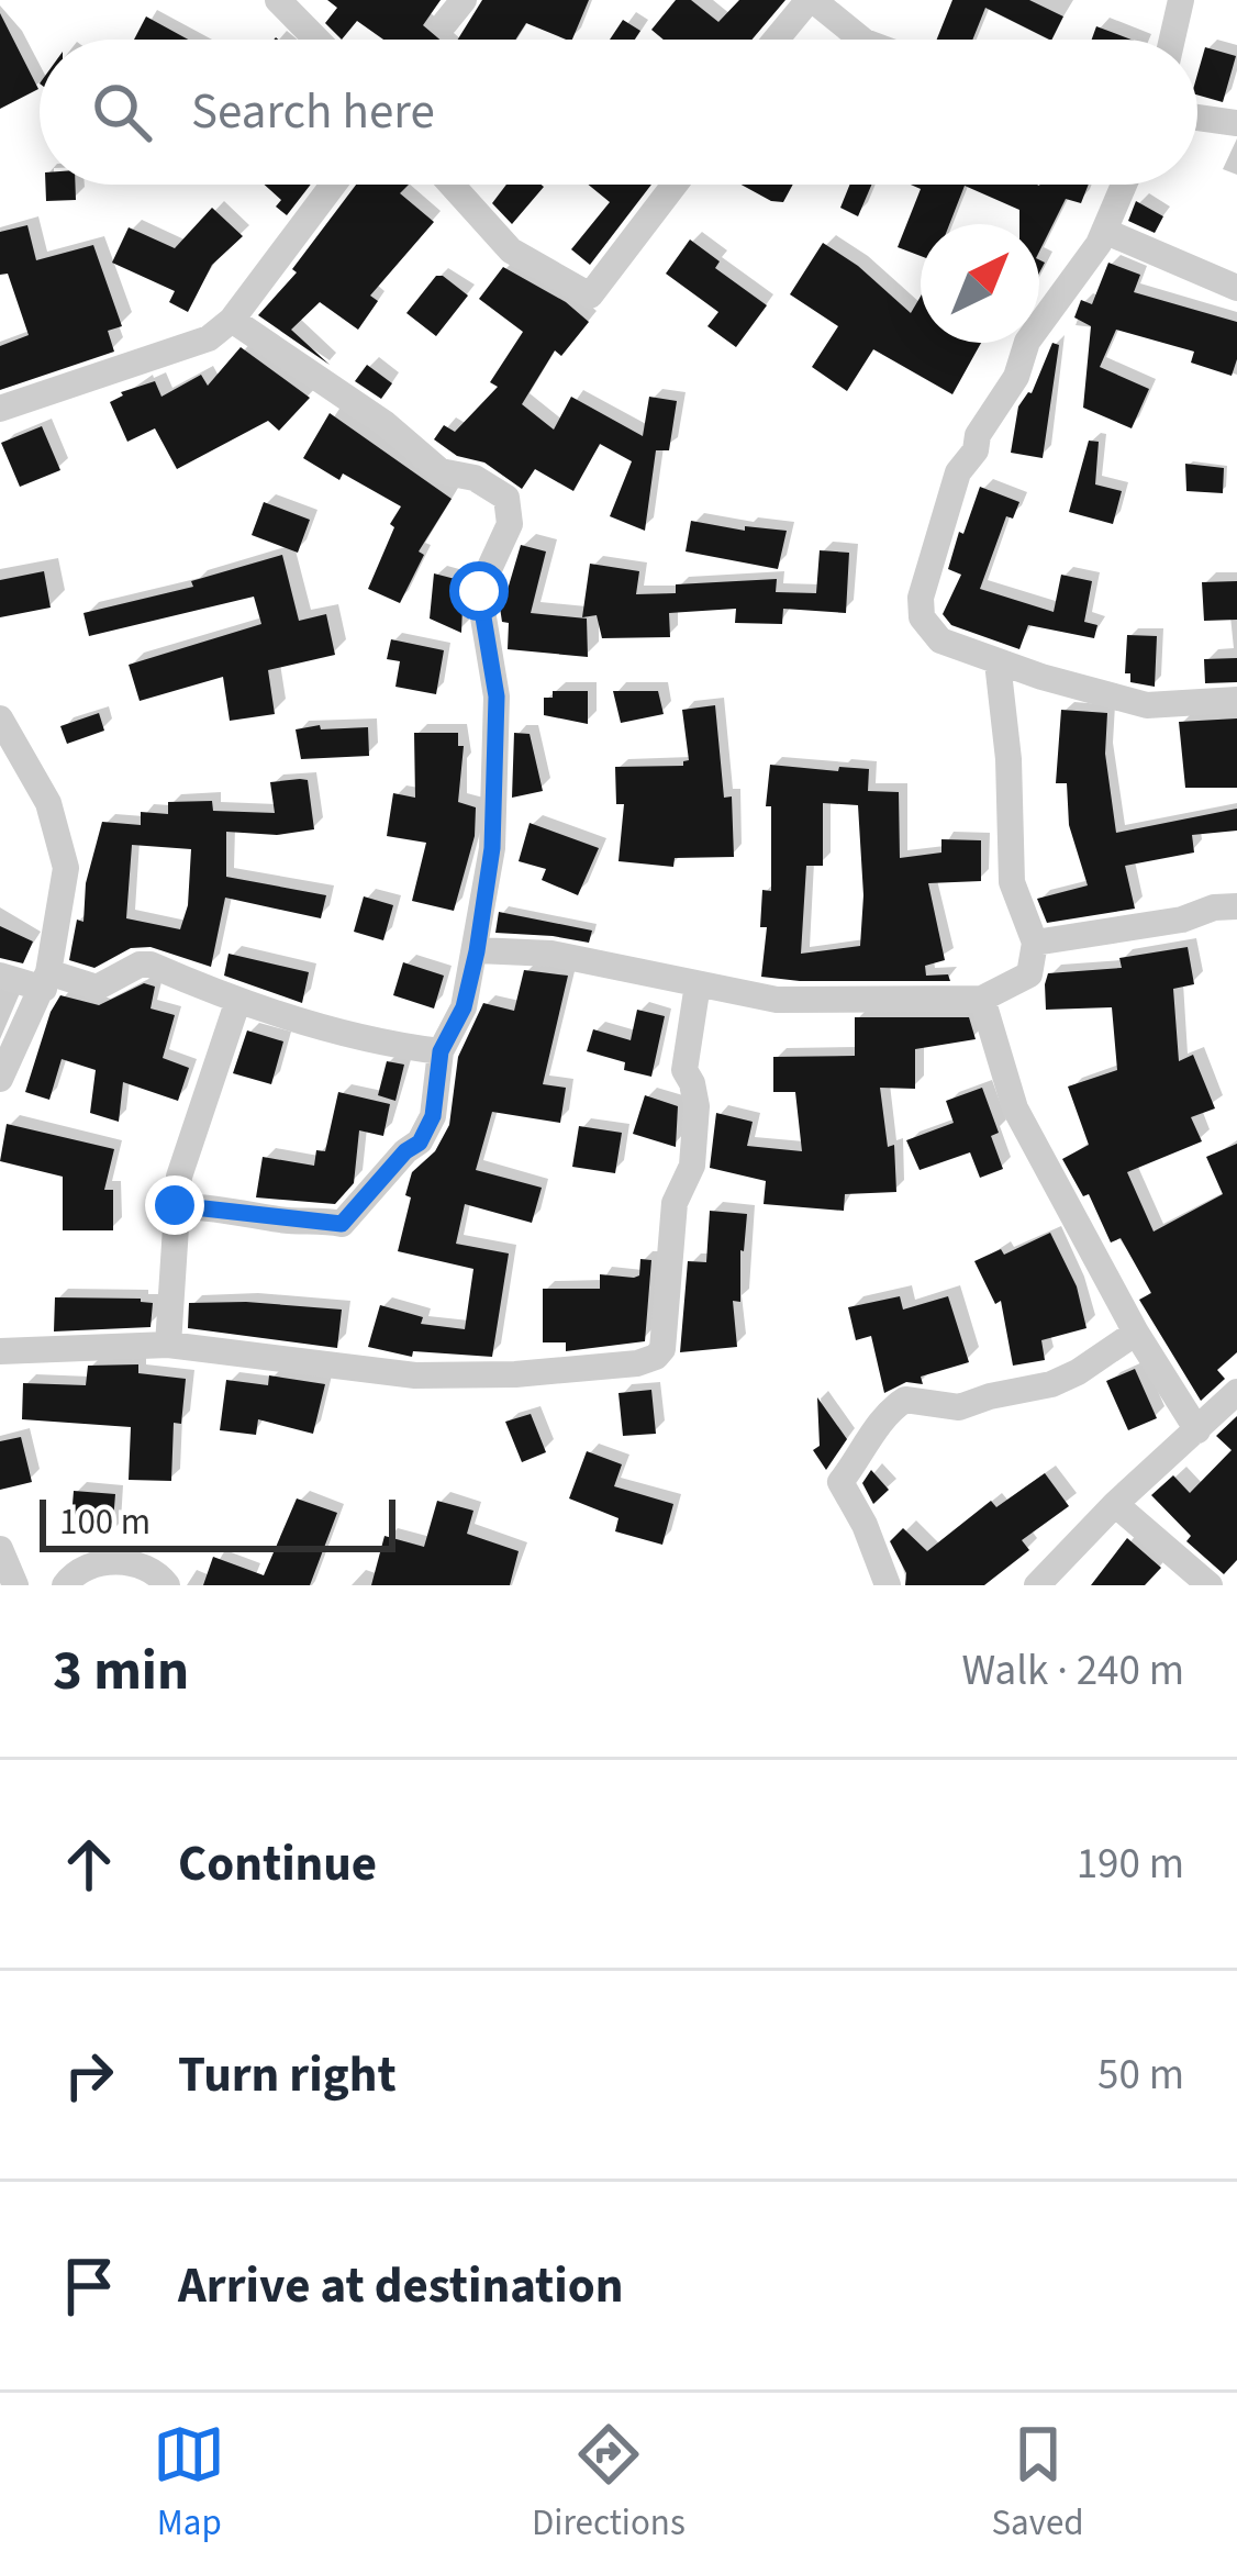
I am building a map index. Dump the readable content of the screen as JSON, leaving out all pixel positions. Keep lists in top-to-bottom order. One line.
{"scale_bar":"100 m","north":"top right","page":{"search":"Search here","scale":"100 m","heading":["3 min","Walk · 240 m"],"list":[["Continue","190 m"],["Turn right","50 m"],"Arrive at destination"],"nav":["Map","Directions","Saved"]}}
